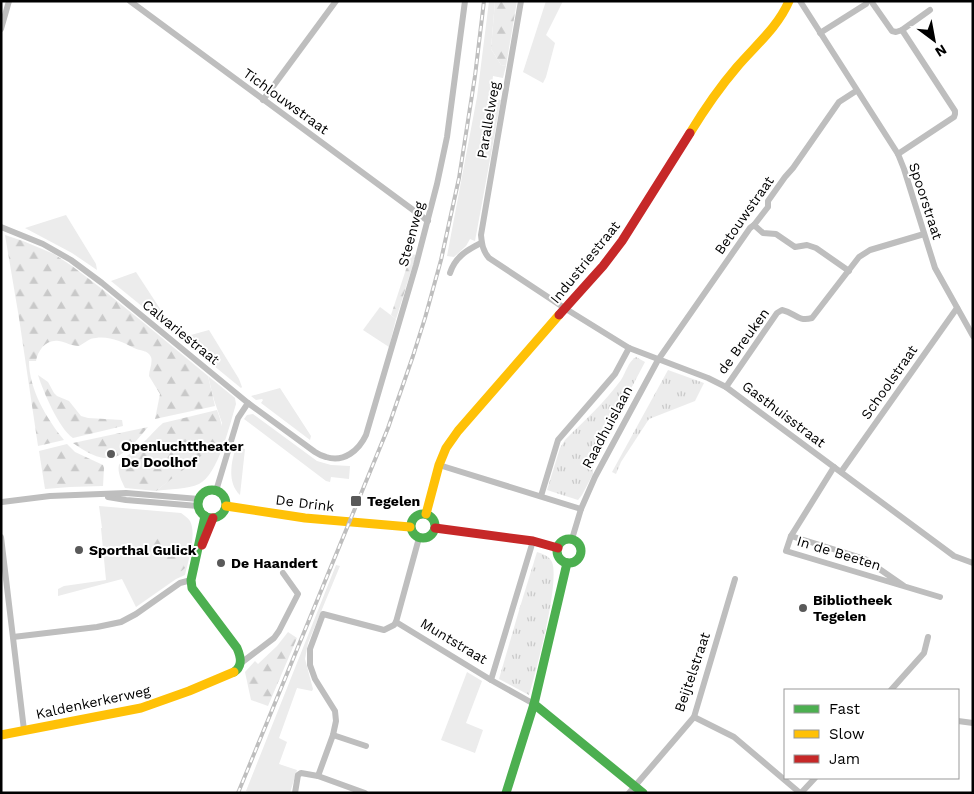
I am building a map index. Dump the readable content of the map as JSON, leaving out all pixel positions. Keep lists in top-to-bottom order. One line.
{"streets":{"street":["Tichlouwstraat","Parallelweg","Spoorstraat","Betouwstraat","Steenweg","Industriestraat","Calvariestraat","de Breuken","Schoolstraat","Gasthuisstraat","Raadhuislaan","De Drink","In de Beeten","Muntstraat","Beijtelstraat","Kaldenkerkerweg"]},"crossings":[["Tichlouwstraat","Steenweg"],["Spoorstraat","Betouwstraat"],["Spoorstraat","de Breuken"],["Spoorstraat","Schoolstraat"],["Betouwstraat","Gasthuisstraat"],["Betouwstraat","Raadhuislaan"],["Steenweg","Calvariestraat"],["Industriestraat","Gasthuisstraat"],["Industriestraat","De Drink"],["de Breuken","Gasthuisstraat"],["Schoolstraat","Gasthuisstraat"],["Gasthuisstraat","Raadhuislaan"],["Muntstraat","Beijtelstraat"]],"places":{"other":["Openluchttheater De Doolhof","Sporthal Gulick","De Haandert","Bibliotheek Tegelen"],"transit":["Tegelen"]},"legend":["Fast","Slow","Jam"],"north":"bottom right"}
